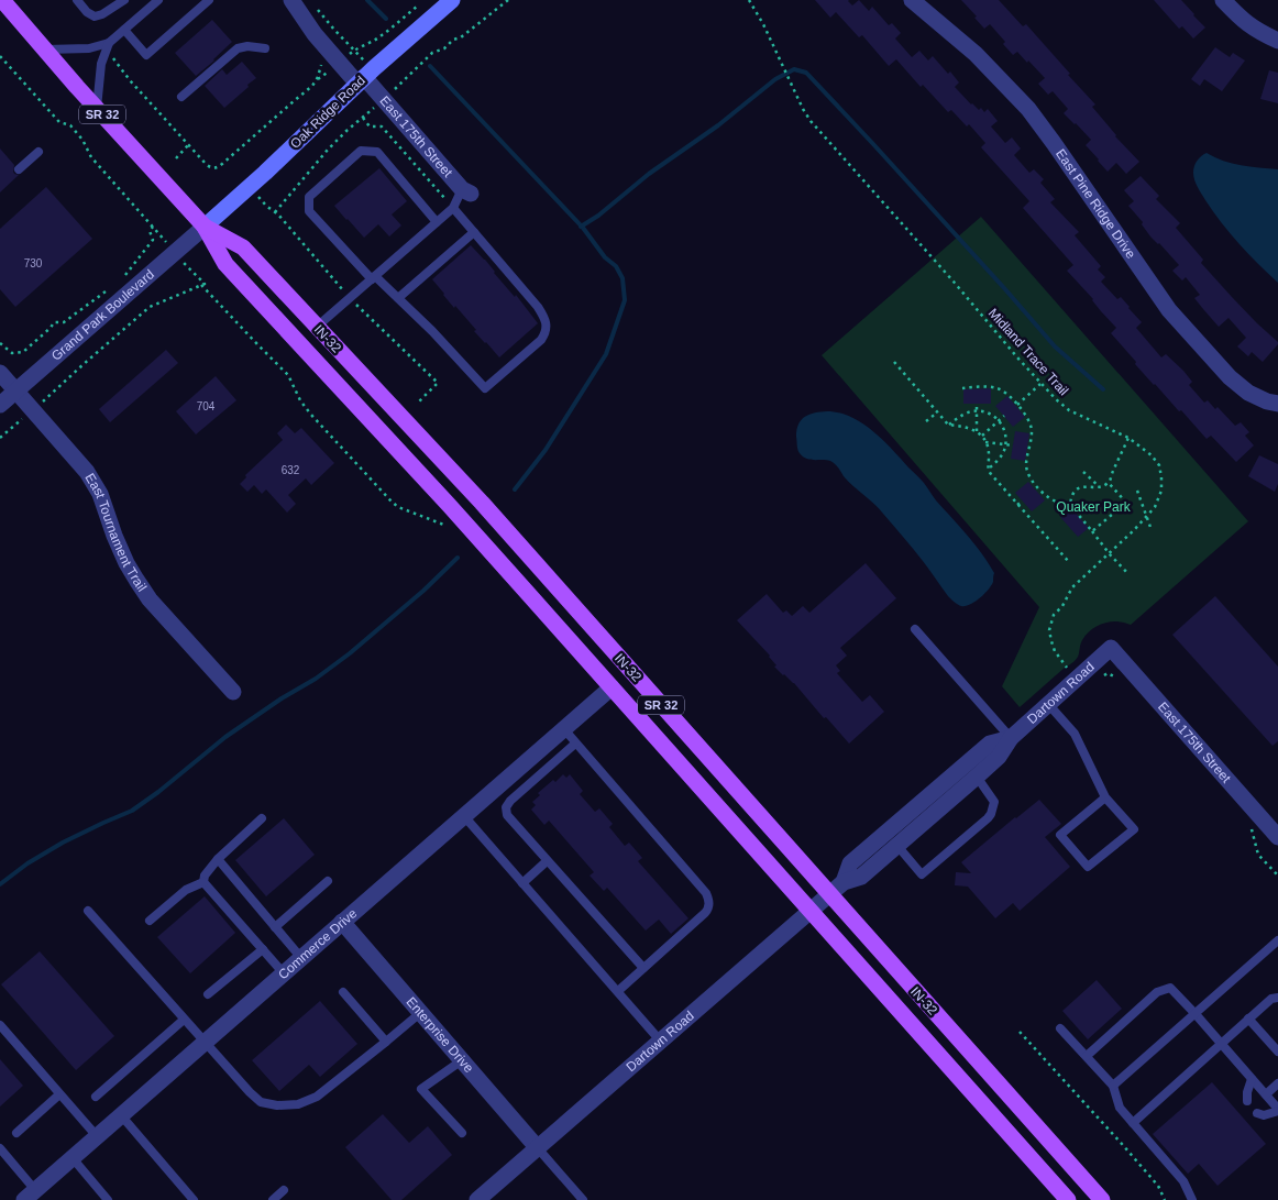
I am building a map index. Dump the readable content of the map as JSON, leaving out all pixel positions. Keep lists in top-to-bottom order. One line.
{"streets":{"main road":["SR 32","IN-32"],"street":["Oak Ridge Road","East 175th Street","East Pine Ridge Drive","Grand Park Boulevard","East Tournament Trail","Dartown Road","Commerce Drive","Enterprise Drive"],"path":["Midland Trace Trail"]},"crossings":[["Oak Ridge Road","East 175th Street"],["Oak Ridge Road","Grand Park Boulevard"],["Oak Ridge Road","IN-32"],["East 175th Street","Dartown Road"],["Grand Park Boulevard","IN-32"],["Grand Park Boulevard","East Tournament Trail"],["IN-32","Dartown Road"],["IN-32","Commerce Drive"],["Midland Trace Trail","Dartown Road"],["Dartown Road","Enterprise Drive"],["Commerce Drive","Enterprise Drive"]],"parks":["Quaker Park"],"house_numbers":["730","704","632"]}
